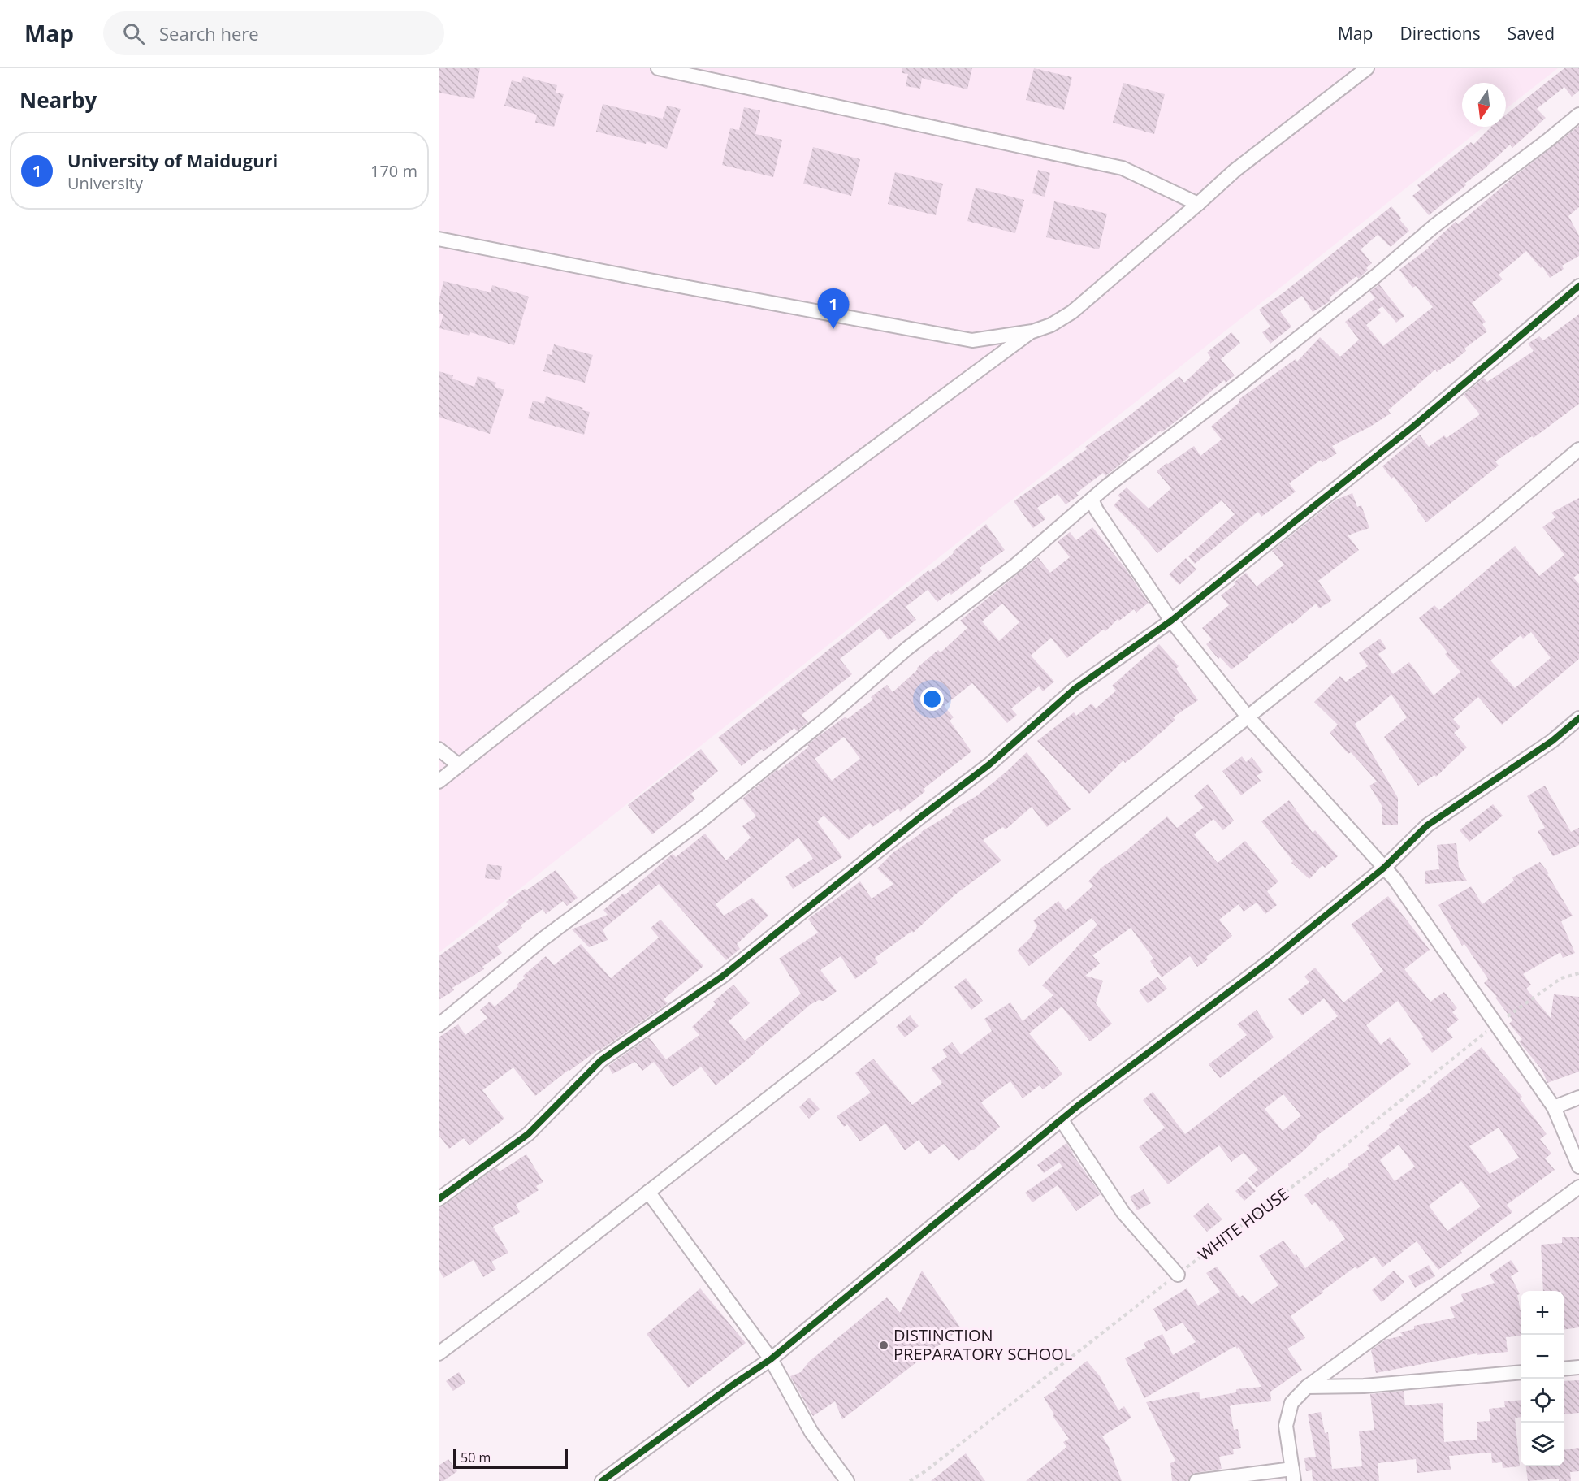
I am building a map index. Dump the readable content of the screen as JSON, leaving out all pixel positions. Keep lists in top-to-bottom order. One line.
{"streets":{"path":["WHITE HOUSE"]},"places":["DISTINCTION PREPARATORY SCHOOL"],"scale_bar":"50 m","north":"bottom","page":{"header":"Map","search":"Search here","nav":["Map","Directions","Saved"],"heading":"Nearby","list":[{"mark":"1","name":"University of Maiduguri","note":"University","value":"170 m"}],"pins":"1","map_buttons":["+","−"],"scale":"50 m"}}
